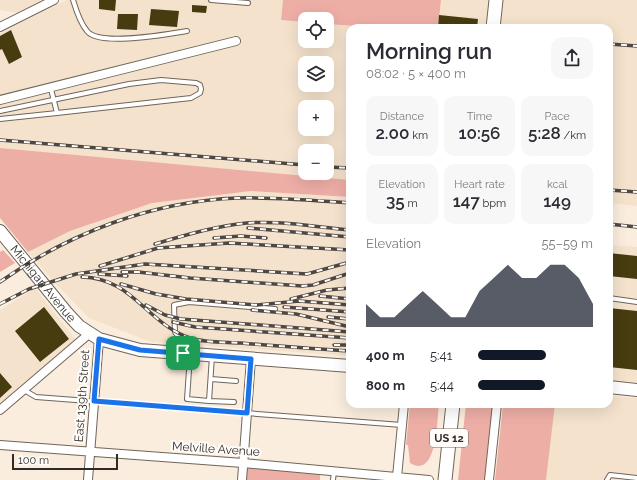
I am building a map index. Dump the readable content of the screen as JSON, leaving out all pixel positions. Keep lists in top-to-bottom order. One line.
{"streets":{"main road":["Michigan Avenue","US 12"],"street":["East 139th Street","Melville Avenue"]},"crossings":[["Michigan Avenue","East 139th Street"],["East 139th Street","Melville Avenue"]],"scale_bar":"100 m","page":{"map_buttons":["+","−"],"heading":["Morning run","08:02 · 5 × 400 m"],"stats":[["Distance","2.00 km"],["Time","10:56"],["Pace","5:28 /km"],["Elevation","35 m"],["Heart rate","147 bpm"],["kcal","149"]],"chart":["Elevation","55–59 m"],"list":[{"name":"400 m","note":"5:41"},{"name":"800 m","note":"5:44"}],"scale":"100 m"}}
